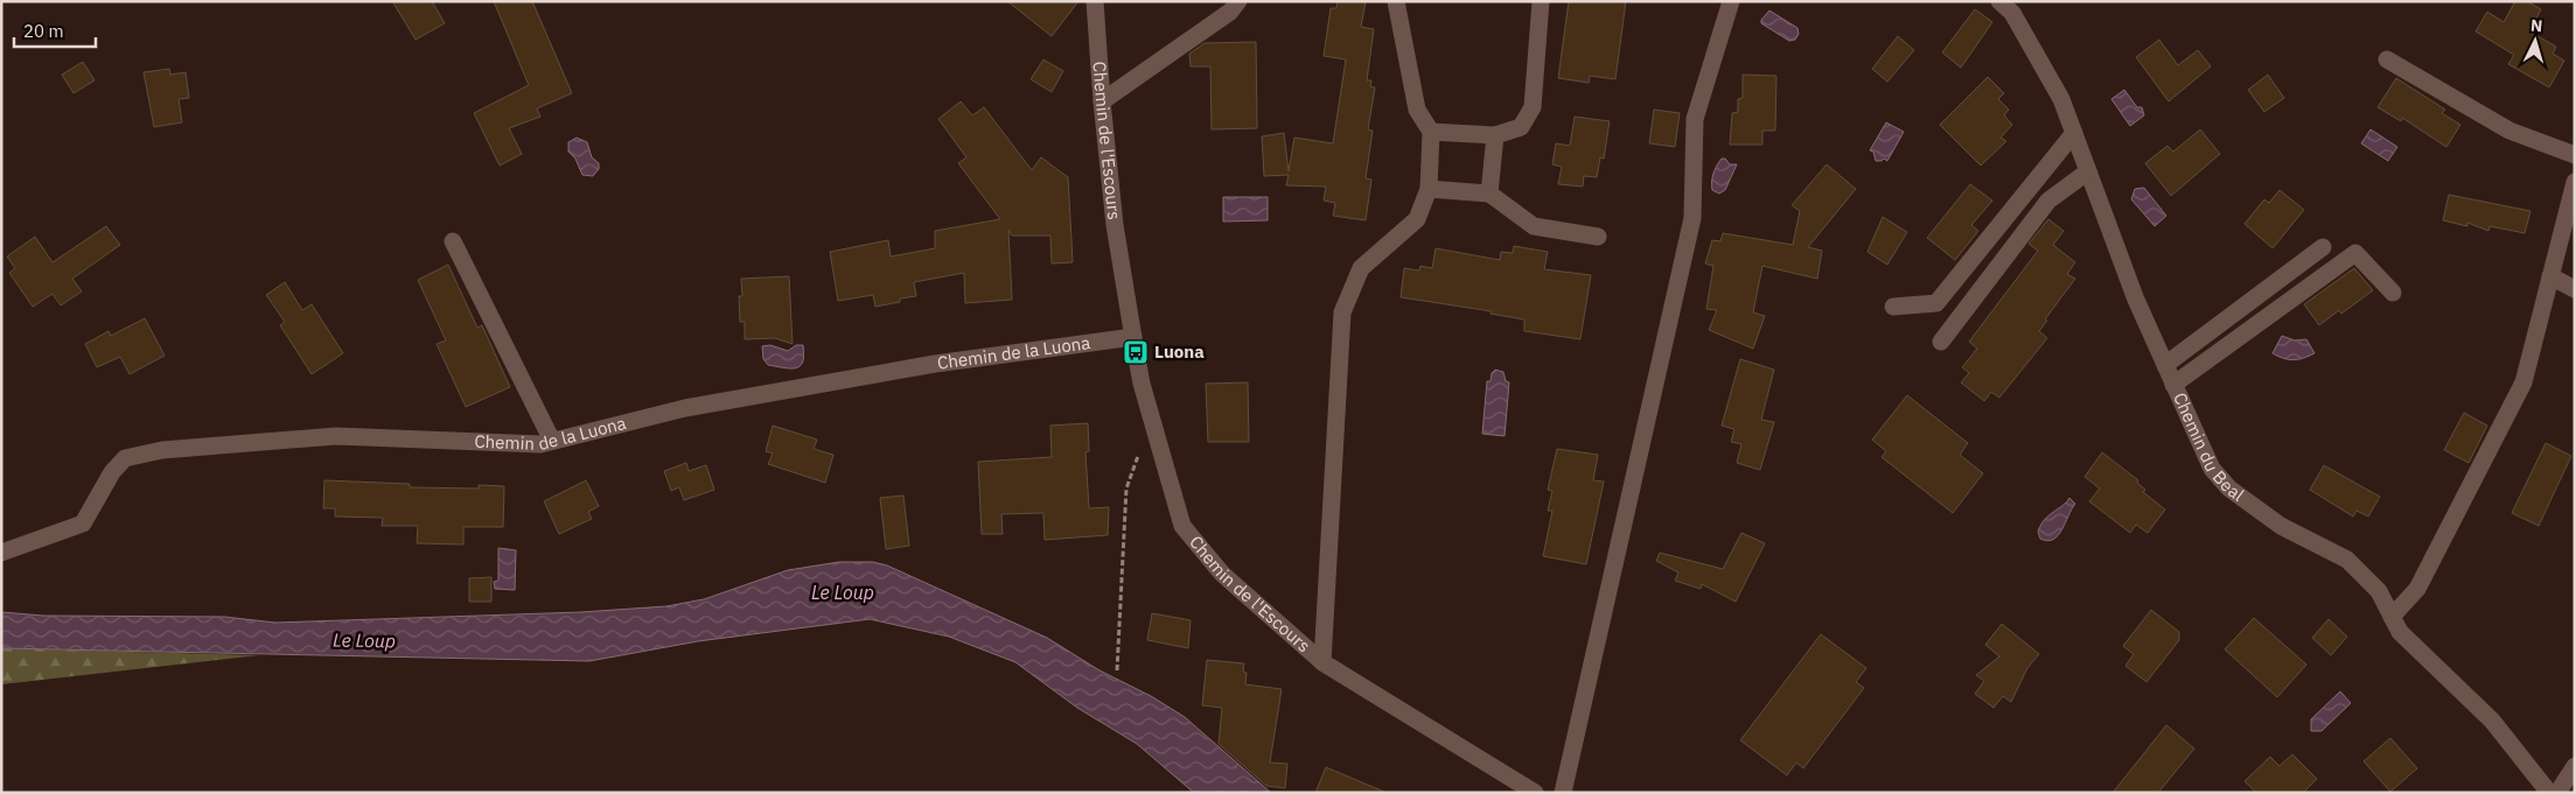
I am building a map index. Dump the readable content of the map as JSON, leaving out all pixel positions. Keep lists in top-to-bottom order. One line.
{"streets":{"street":["Chemin de l'Escours","Chemin de la Luona","Chemin du Beal"]},"crossings":[["Chemin de l'Escours","Chemin de la Luona"]],"water":["Le Loup"],"places":{"bus stop":["Luona"]},"scale_bar":"20 m","north":"top"}
